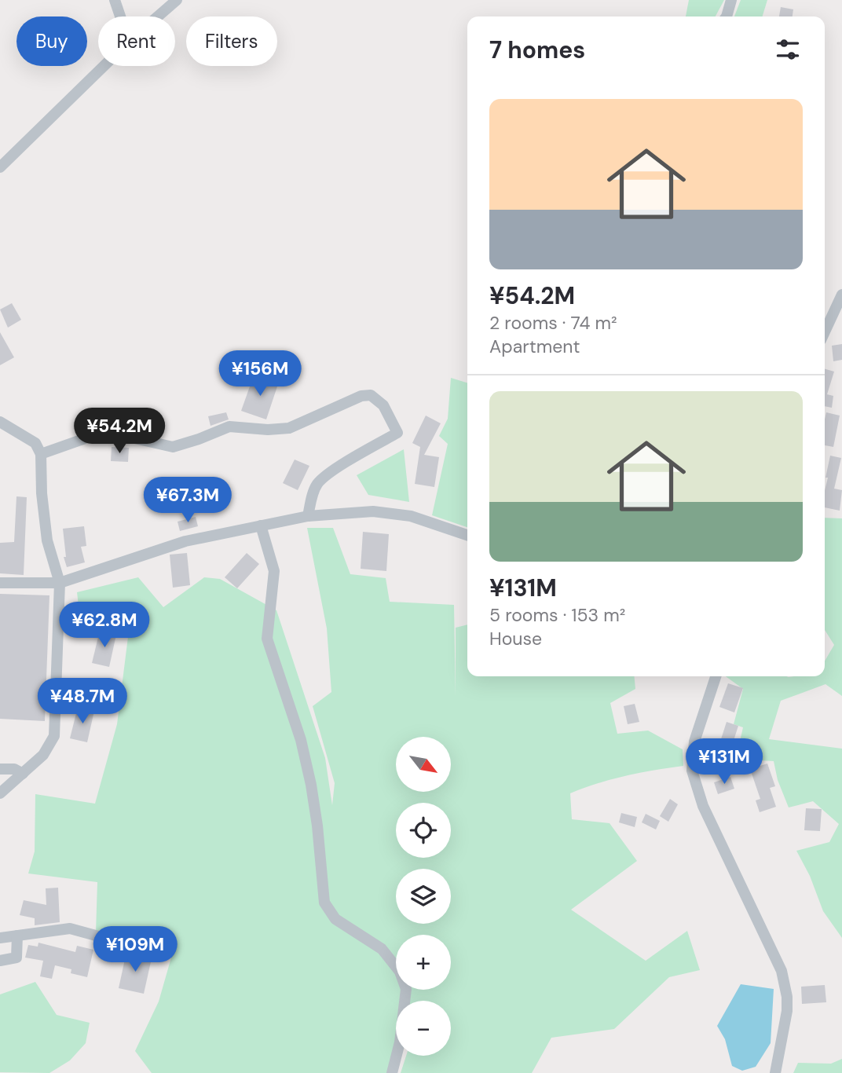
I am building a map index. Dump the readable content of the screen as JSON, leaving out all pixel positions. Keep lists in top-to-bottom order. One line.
{"north":"bottom right","page":{"chip":["Buy","Rent","Filters"],"heading":"7 homes","list":[{"name":"¥54.2M","note":"2 rooms · 74 m² · Apartment"},{"name":"¥131M","note":"5 rooms · 153 m² · House"}],"price":["¥156M","¥54.2M","¥67.3M","¥62.8M","¥48.7M","¥131M","¥109M"],"map_buttons":["+","−"]}}
